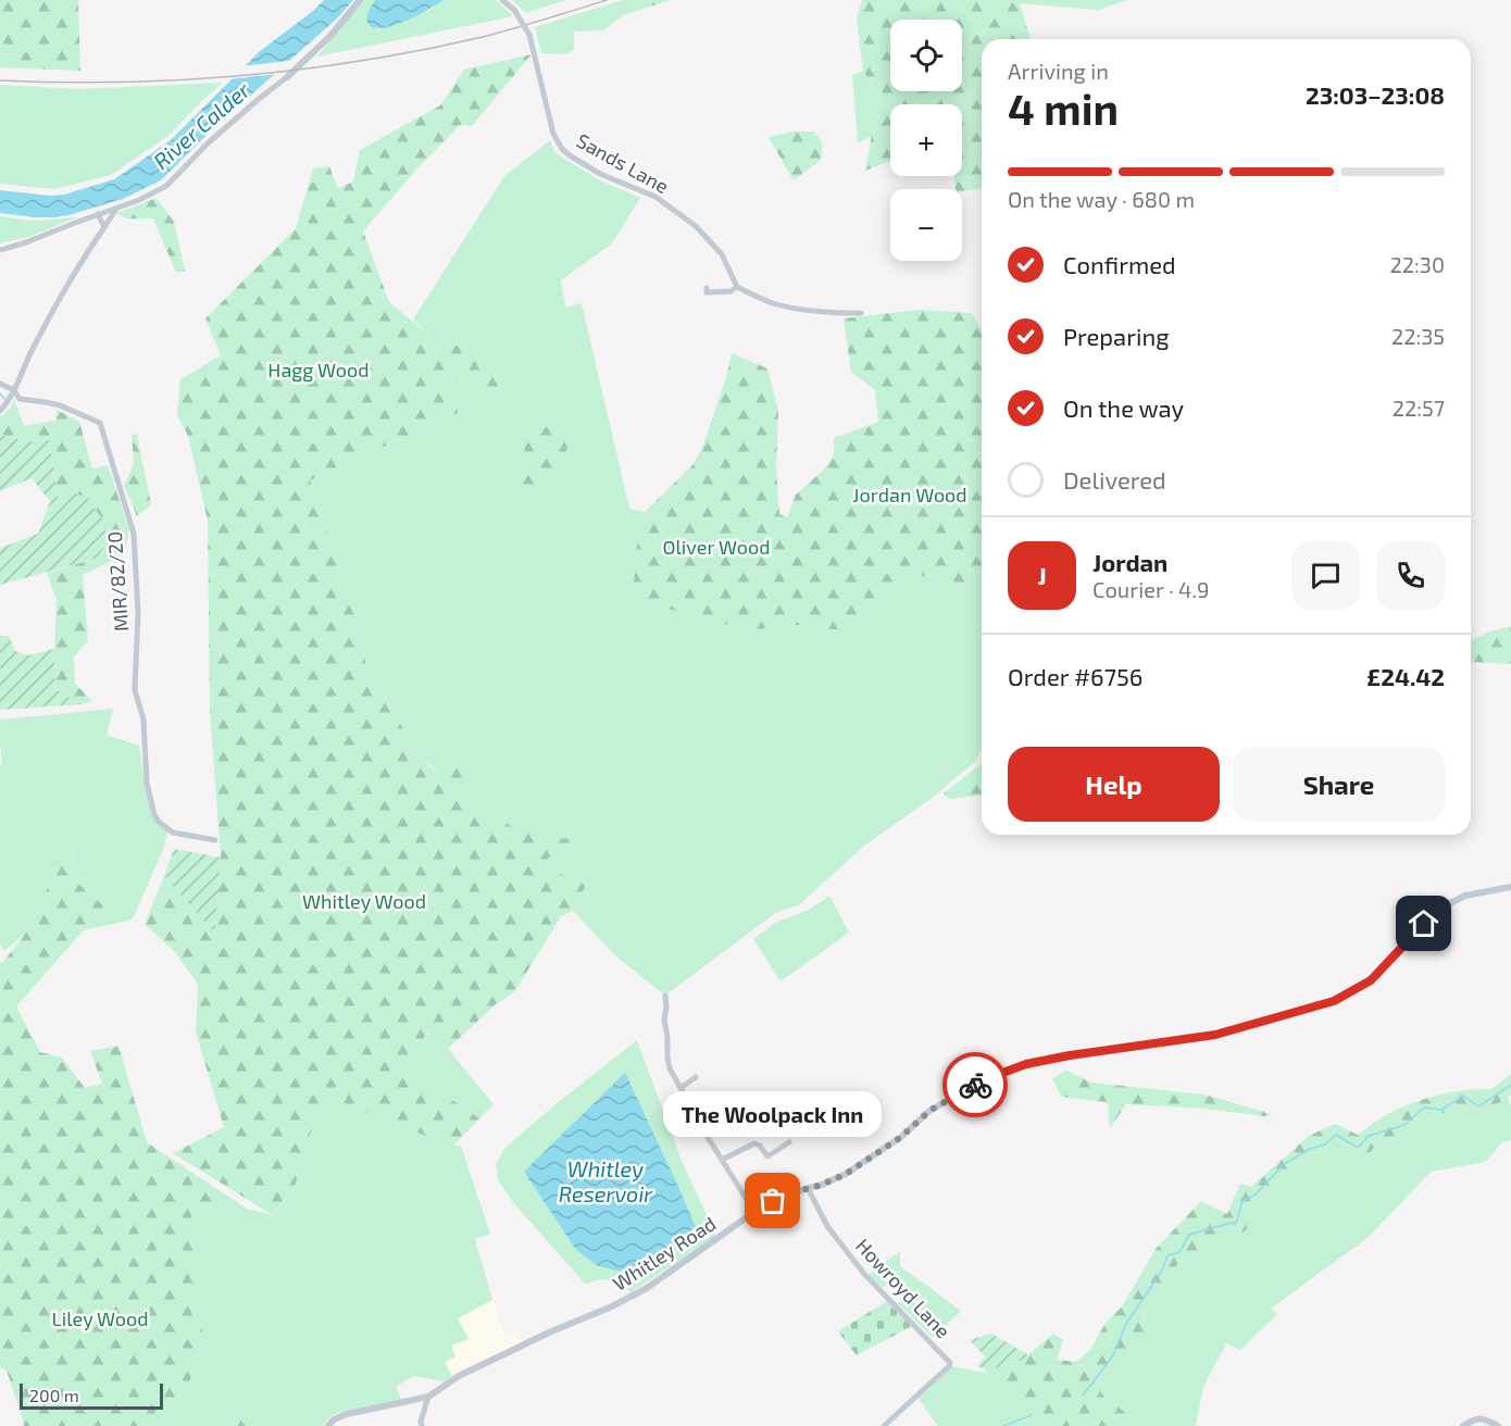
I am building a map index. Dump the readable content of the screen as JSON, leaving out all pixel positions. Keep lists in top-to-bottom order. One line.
{"streets":{"street":["Sands Lane","MIR/82/20","Whitley Road","Howroyd Lane"]},"crossings":[["Whitley Road","Howroyd Lane"]],"water":["River Calder","Whitley Reservoir"],"parks":["Hagg Wood","Jordan Wood","Oliver Wood","Whitley Wood","Liley Wood"],"places":["The Woolpack Inn"],"scale_bar":"200 m","page":{"map_buttons":["+","−"],"heading":["4 min","Arriving in","23:03–23:08"],"panel":["Jordan","Courier · 4.9","Order #6756","£24.42"],"bar":"On the way · 680 m","list":[["Confirmed","22:30"],["Preparing","22:35"],["On the way","22:57"],"Delivered"],"round":"J","buttons":["Help","Share"],"bubble":"The Woolpack Inn","scale":"200 m"}}
